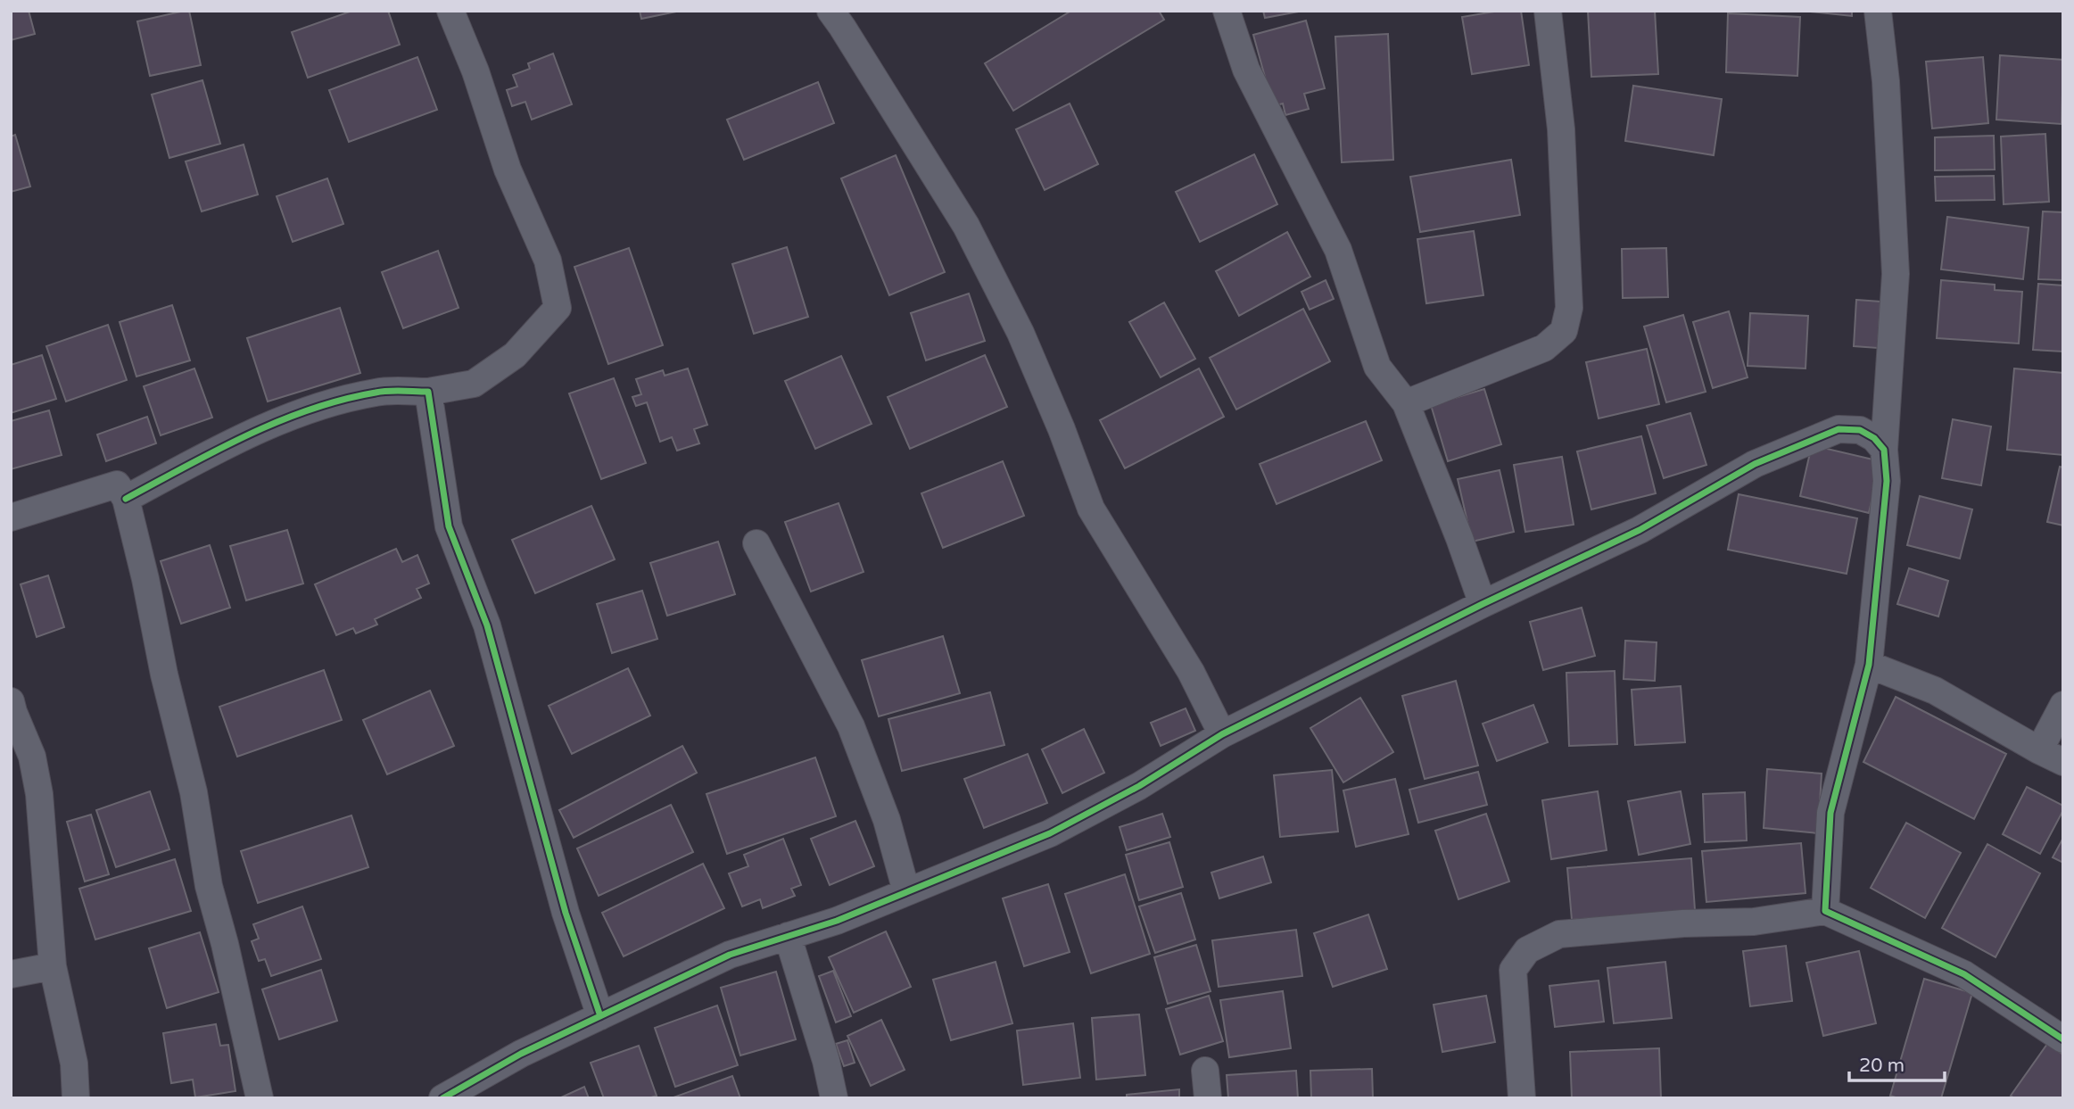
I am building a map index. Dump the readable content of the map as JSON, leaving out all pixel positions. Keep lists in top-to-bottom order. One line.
{"scale_bar":"20 m"}
